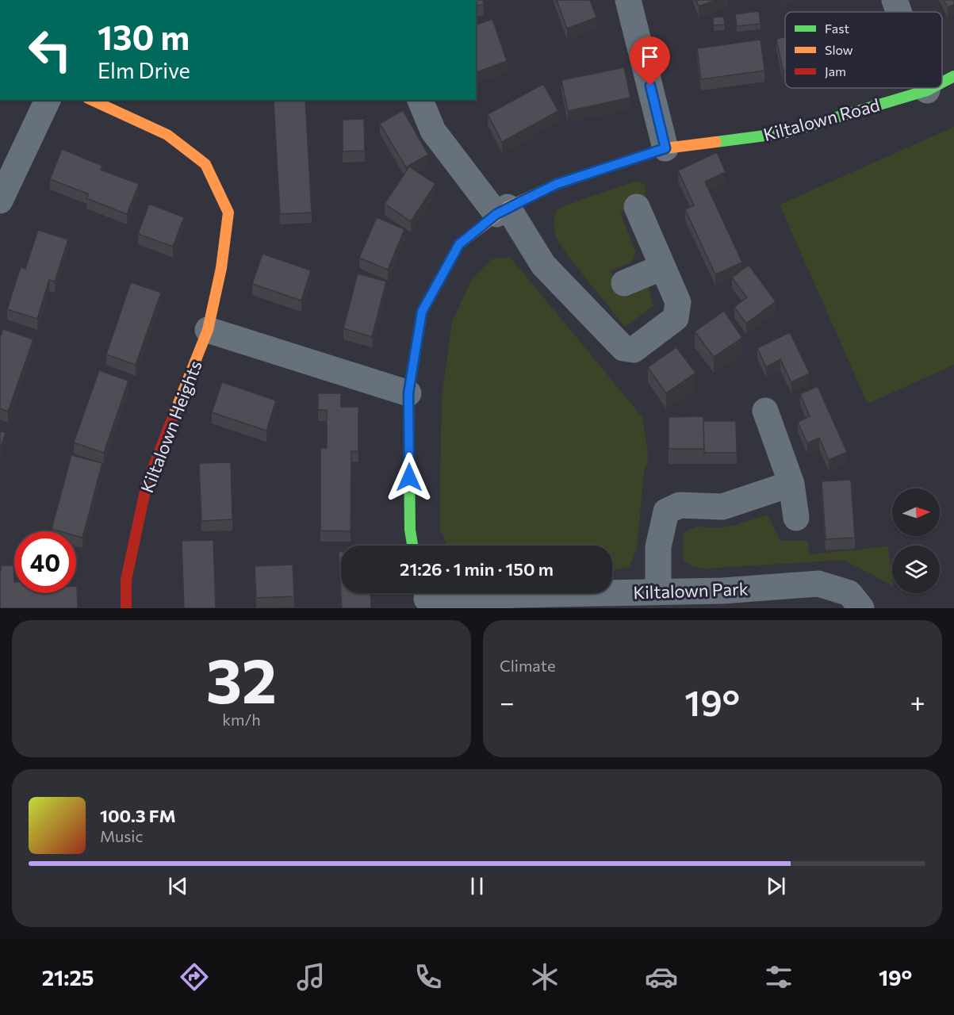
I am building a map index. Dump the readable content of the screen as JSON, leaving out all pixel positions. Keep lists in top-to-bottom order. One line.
{"streets":{"street":["Kiltalown Road","Kiltalown Heights","Kiltalown Park"]},"legend":["Fast","Slow","Jam"],"north":"right","page":{"turn":["130 m","Elm Drive"],"limit":"40","trip":"21:26 · 1 min · 150 m","tile":[["32","km/h"],"Climate"],"heat":["−","19°","+"],"song":["100.3 FM","Music"],"tabs":["21:25","19°"]}}
